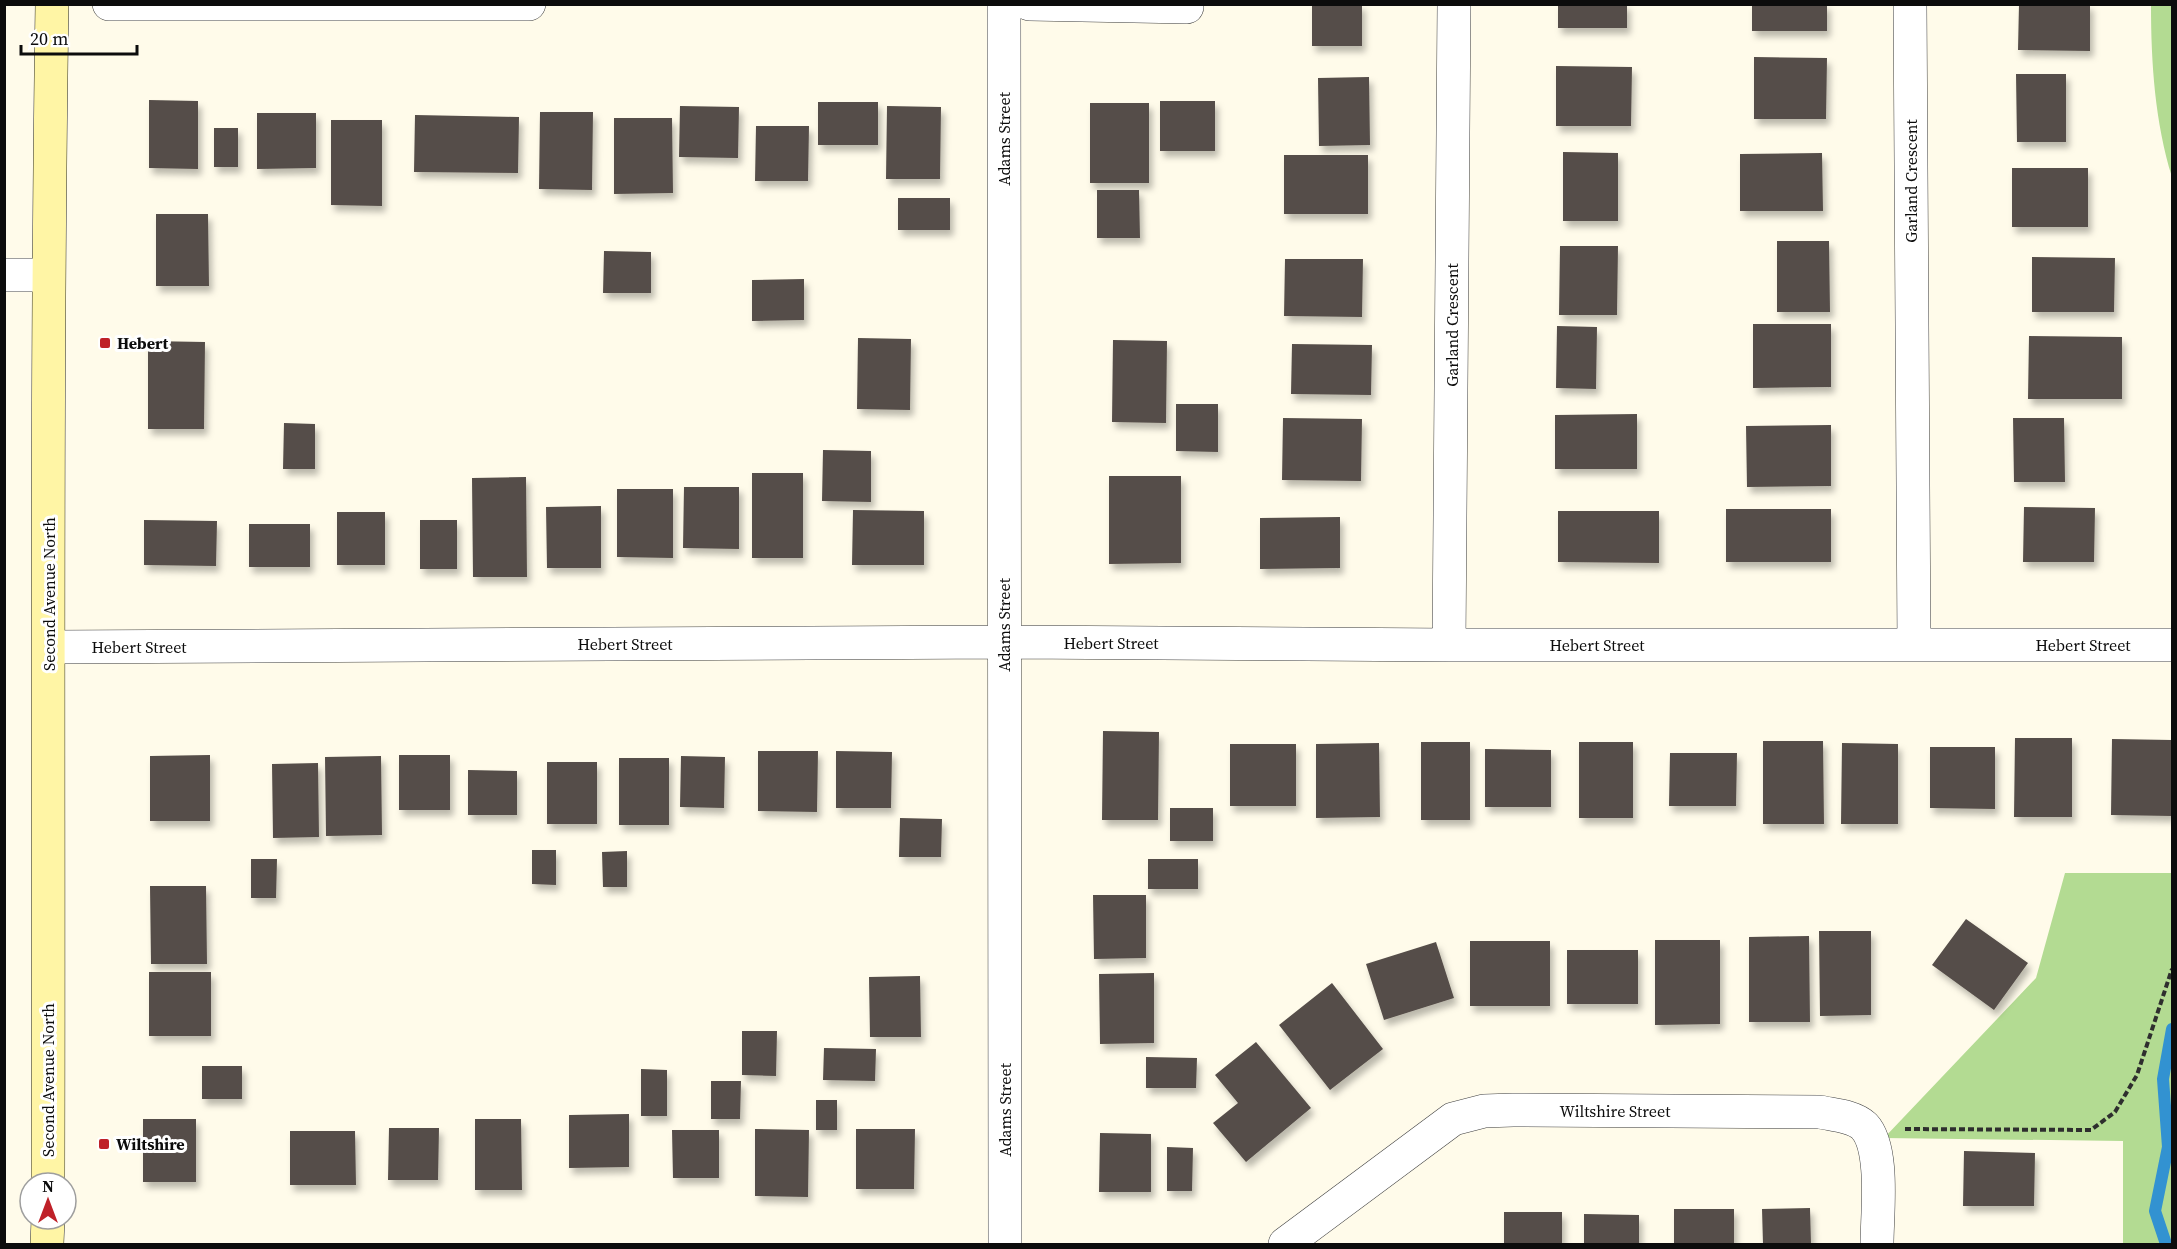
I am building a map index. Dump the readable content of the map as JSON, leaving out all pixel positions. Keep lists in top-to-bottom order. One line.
{"streets":{"main road":["Second Avenue North"],"street":["Adams Street","Garland Crescent","Hebert Street","Wiltshire Street"]},"crossings":[["Adams Street","Hebert Street"],["Garland Crescent","Hebert Street"],["Second Avenue North","Hebert Street"]],"places":{"transit":["Hebert","Wiltshire"]},"scale_bar":"20 m","north":"top"}
